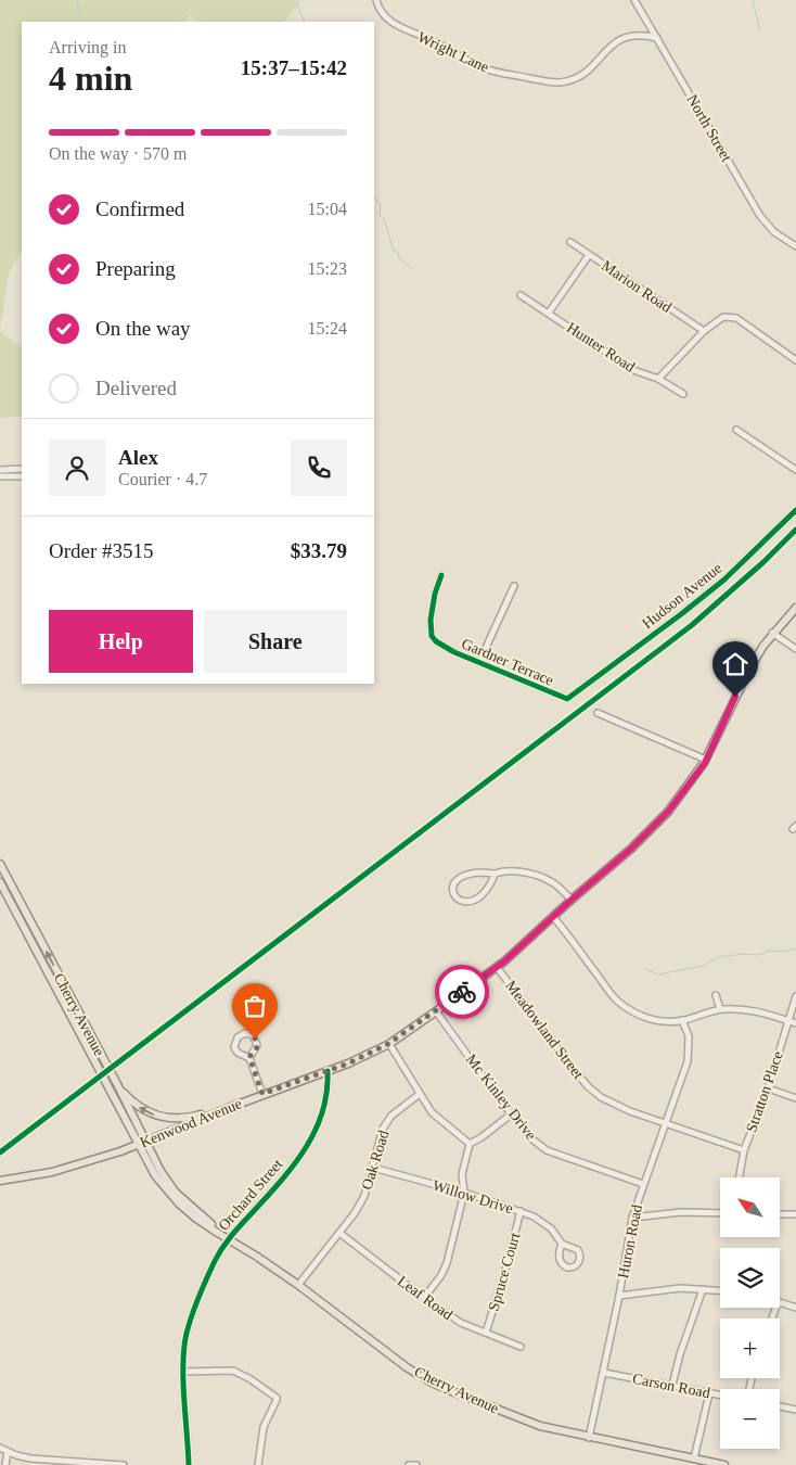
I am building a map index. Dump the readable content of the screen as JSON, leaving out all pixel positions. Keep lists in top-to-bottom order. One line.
{"streets":{"main road":["Cherry Avenue","Kenwood Avenue"],"street":["Wright Lane","North Street","Marion Road","Hunter Road","Hudson Avenue","Gardner Terrace","Meadowland Street","Stratton Place","Mc Kinley Drive","Oak Road","Orchard Street","Willow Drive","Huron Road","Spruce Court","Leaf Road","Carson Road"]},"crossings":[["Wright Lane","North Street"],["Hudson Avenue","Gardner Terrace"],["Cherry Avenue","Kenwood Avenue"],["Cherry Avenue","Oak Road"],["Cherry Avenue","Orchard Street"],["Cherry Avenue","Huron Road"],["Meadowland Street","Stratton Place"],["Meadowland Street","Kenwood Avenue"],["Meadowland Street","Huron Road"],["Mc Kinley Drive","Kenwood Avenue"],["Mc Kinley Drive","Huron Road"],["Kenwood Avenue","Orchard Street"],["Oak Road","Willow Drive"],["Oak Road","Leaf Road"],["Willow Drive","Spruce Court"],["Huron Road","Carson Road"],["Spruce Court","Leaf Road"]],"north":"top left","page":{"heading":["4 min","Arriving in","15:37–15:42"],"panel":["Alex","Courier · 4.7","Order #3515","$33.79"],"bar":"On the way · 570 m","list":[["Confirmed","15:04"],["Preparing","15:23"],["On the way","15:24"],"Delivered"],"buttons":["Help","Share"],"map_buttons":["+","−"]}}
